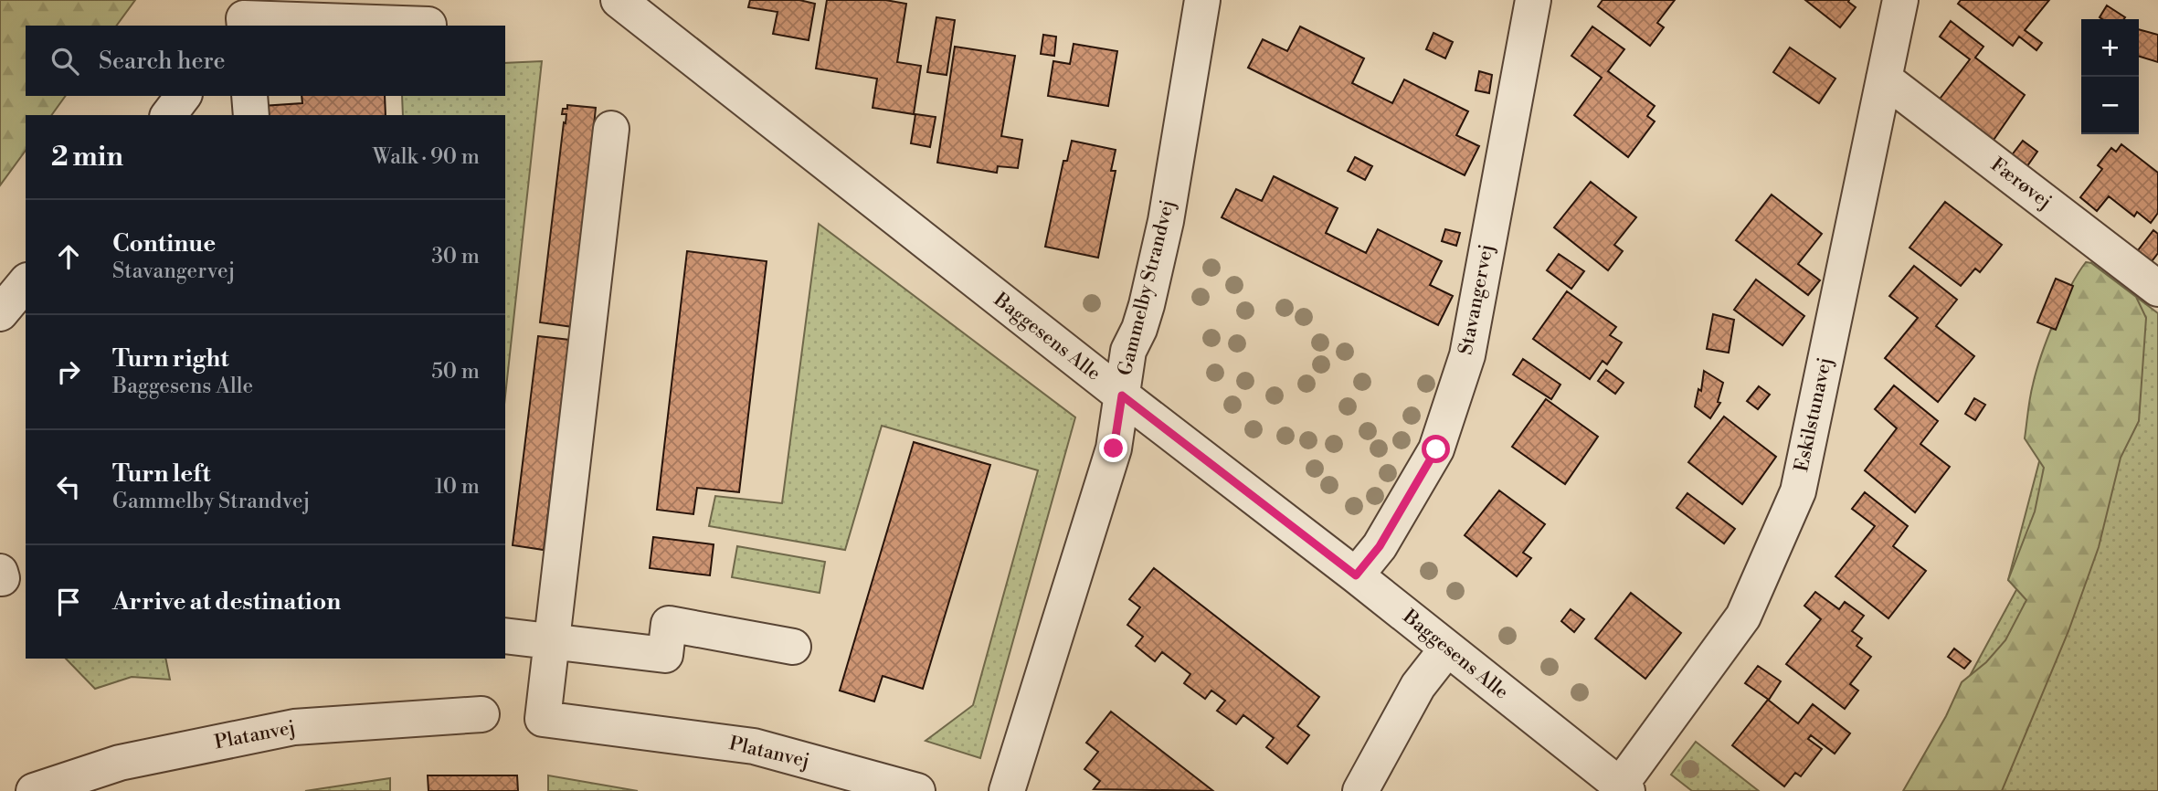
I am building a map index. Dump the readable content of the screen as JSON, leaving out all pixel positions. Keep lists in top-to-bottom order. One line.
{"streets":{"street":["Færøvej","Gammelby Strandvej","Stavangervej","Baggesens Alle","Eskilstunavej","Platanvej"]},"crossings":[["Færøvej","Eskilstunavej"],["Gammelby Strandvej","Baggesens Alle"],["Stavangervej","Baggesens Alle"],["Baggesens Alle","Eskilstunavej"]],"page":{"map_buttons":["+","−"],"search":"Search here","heading":["2 min","Walk · 90 m"],"list":[["Continue","Stavangervej","30 m"],["Turn right","Baggesens Alle","50 m"],["Turn left","Gammelby Strandvej","10 m"],"Arrive at destination"]}}
